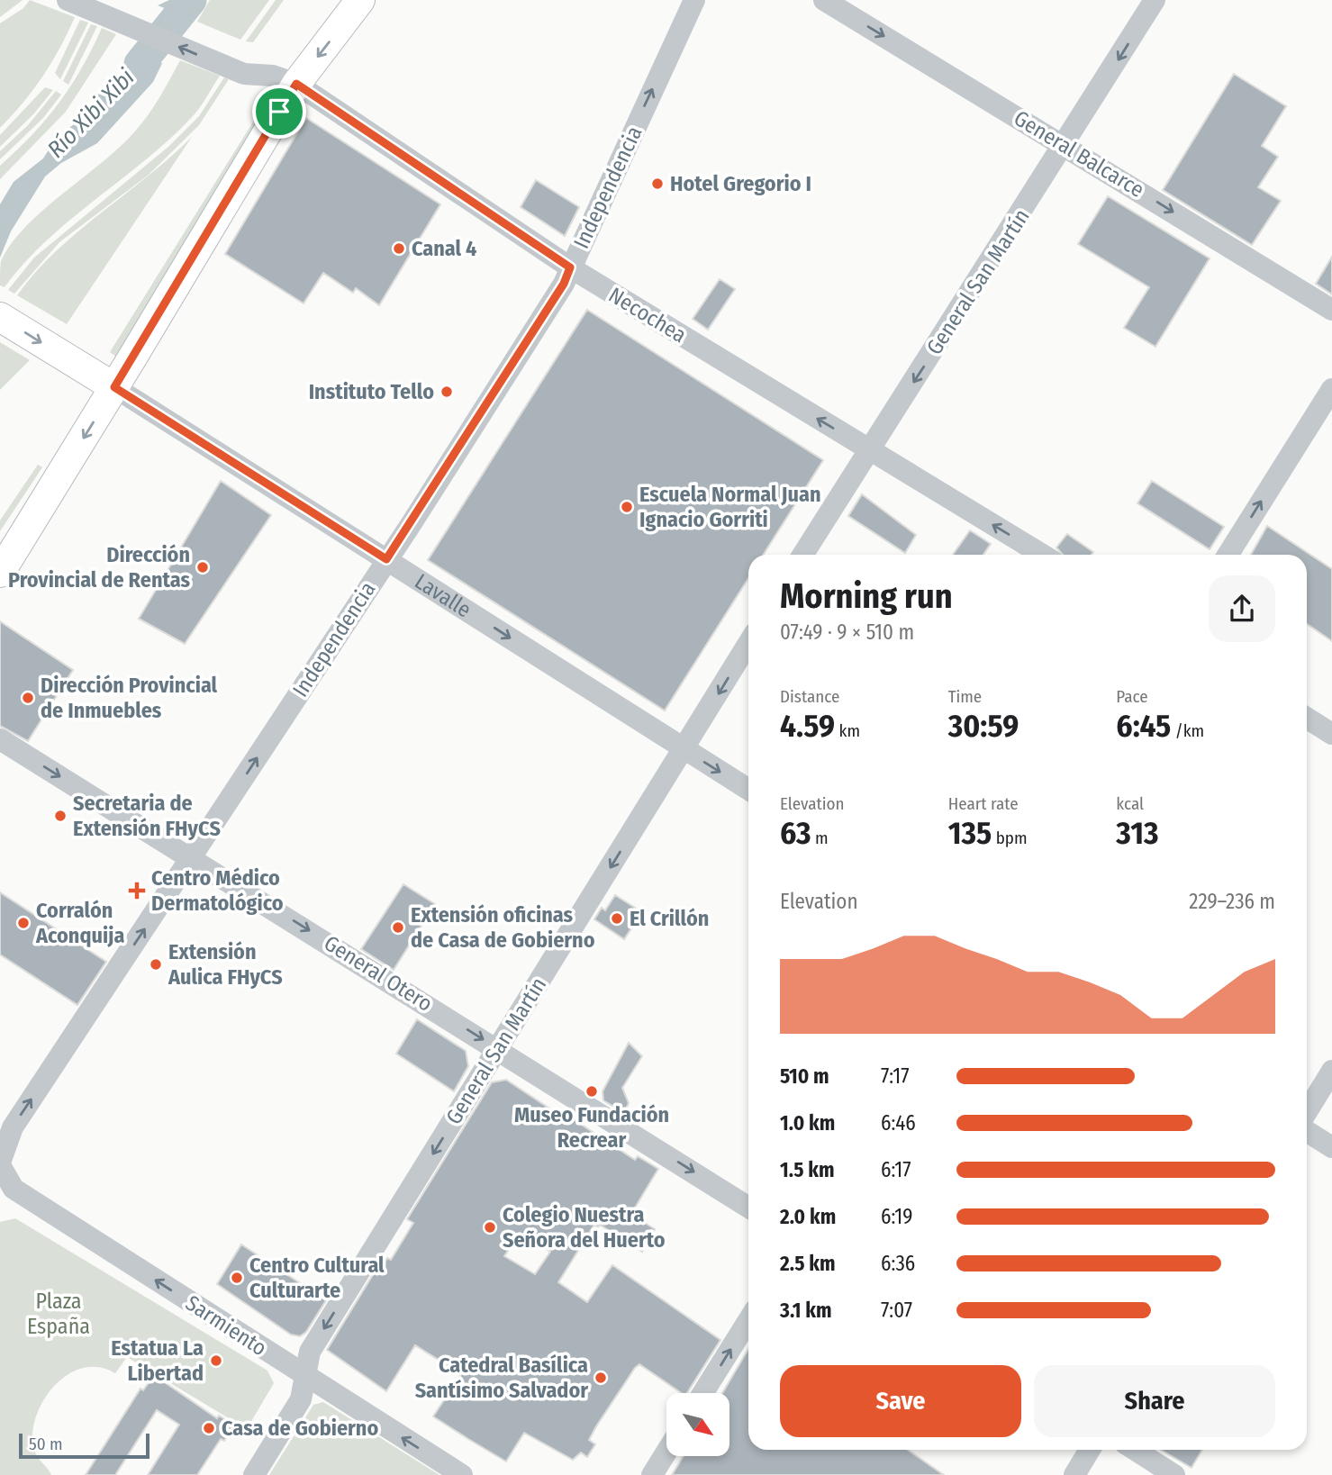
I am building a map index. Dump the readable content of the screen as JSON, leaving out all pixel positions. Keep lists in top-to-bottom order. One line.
{"streets":{"main road":["Lavalle"],"street":["General Balcarce","Independencia","General San Martín","Necochea","General Otero","Sarmiento"]},"crossings":[["General Balcarce","General San Martín"],["Independencia","Necochea"],["Independencia","Lavalle"],["Independencia","General Otero"],["Independencia","Sarmiento"],["General San Martín","Necochea"],["General San Martín","Lavalle"],["General San Martín","General Otero"],["General San Martín","Sarmiento"]],"one_way":["General Balcarce","Independencia","General San Martín","Necochea","Lavalle","General Otero","Sarmiento"],"water":["Río Xibi Xibi"],"parks":["Plaza España"],"places":{"other":["Hotel Gregorio I","Canal 4","Instituto Tello","Escuela Normal Juan Ignacio Gorriti","Dirección Provincial de Rentas","Dirección Provincial de Inmuebles","Secretaria de Extensión FHyCS","El Crillón","Corralón Aconquija","Extensión oficinas de Casa de Gobierno","Extensión Aulica FHyCS","Museo Fundación Recrear","Colegio Nuestra Señora del Huerto","Centro Cultural Culturarte","Estatua La Libertad","Catedral Basílica Santísimo Salvador","Casa de Gobierno"],"health":["Centro Médico Dermatológico"]},"scale_bar":"50 m","north":"bottom right","page":{"heading":["Morning run","07:49 · 9 × 510 m"],"stats":[["Distance","4.59 km"],["Time","30:59"],["Pace","6:45 /km"],["Elevation","63 m"],["Heart rate","135 bpm"],["kcal","313"]],"chart":["Elevation","229–236 m"],"list":[{"name":"510 m","note":"7:17"},{"name":"1.0 km","note":"6:46"},{"name":"1.5 km","note":"6:17"},{"name":"2.0 km","note":"6:19"},{"name":"2.5 km","note":"6:36"},{"name":"3.1 km","note":"7:07"}],"buttons":["Save","Share"],"scale":"50 m"}}
